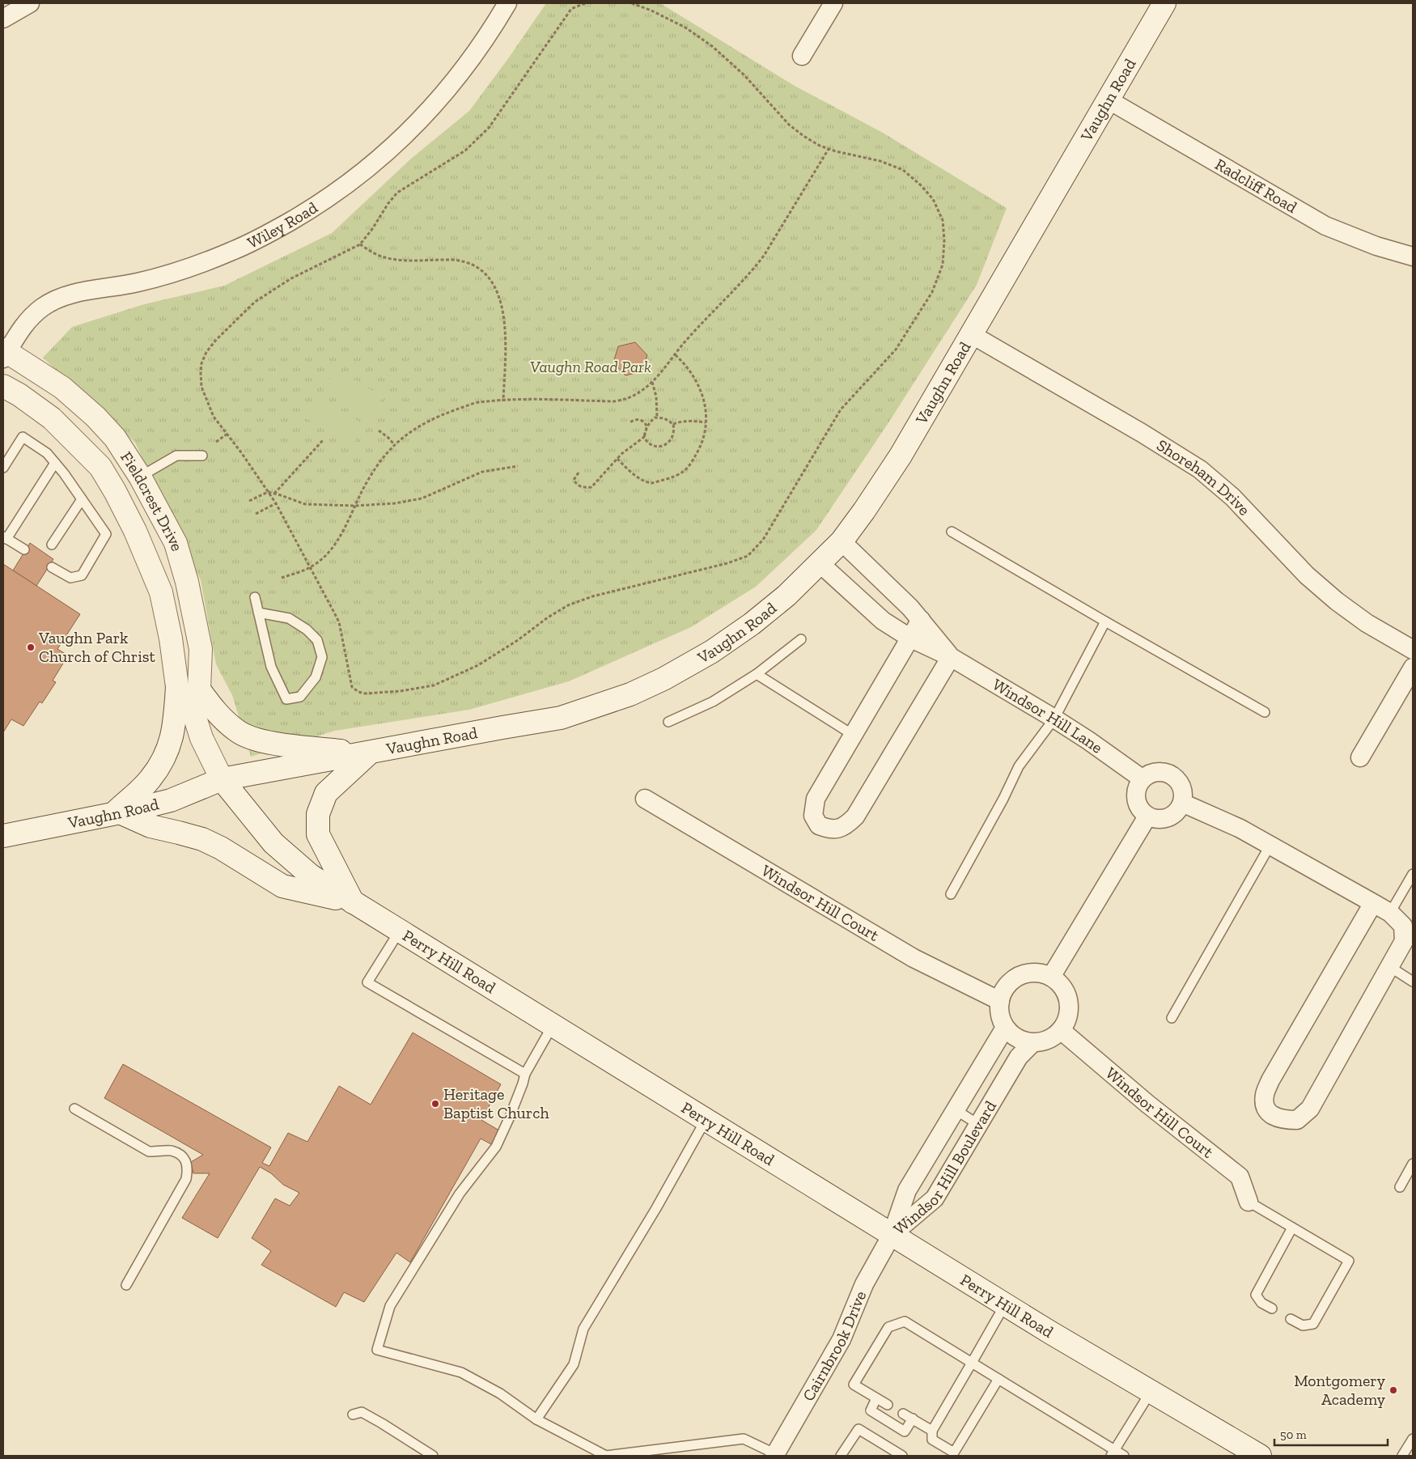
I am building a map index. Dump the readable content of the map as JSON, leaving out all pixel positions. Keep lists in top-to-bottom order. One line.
{"streets":{"main road":["Vaughn Road","Fieldcrest Drive","Perry Hill Road"],"street":["Radcliff Road","Wiley Road","Shoreham Drive","Windsor Hill Lane","Windsor Hill Court","Windsor Hill Boulevard","Cairnbrook Drive"]},"crossings":[["Vaughn Road","Radcliff Road"],["Vaughn Road","Shoreham Drive"],["Vaughn Road","Fieldcrest Drive"],["Vaughn Road","Windsor Hill Lane"],["Vaughn Road","Perry Hill Road"],["Wiley Road","Fieldcrest Drive"],["Fieldcrest Drive","Perry Hill Road"],["Windsor Hill Court","Windsor Hill Boulevard"],["Perry Hill Road","Windsor Hill Boulevard"],["Perry Hill Road","Cairnbrook Drive"],["Windsor Hill Boulevard","Cairnbrook Drive"]],"parks":["Vaughn Road Park"],"places":["Vaughn Park Church of Christ","Heritage Baptist Church","Montgomery Academy"],"scale_bar":"50 m"}
